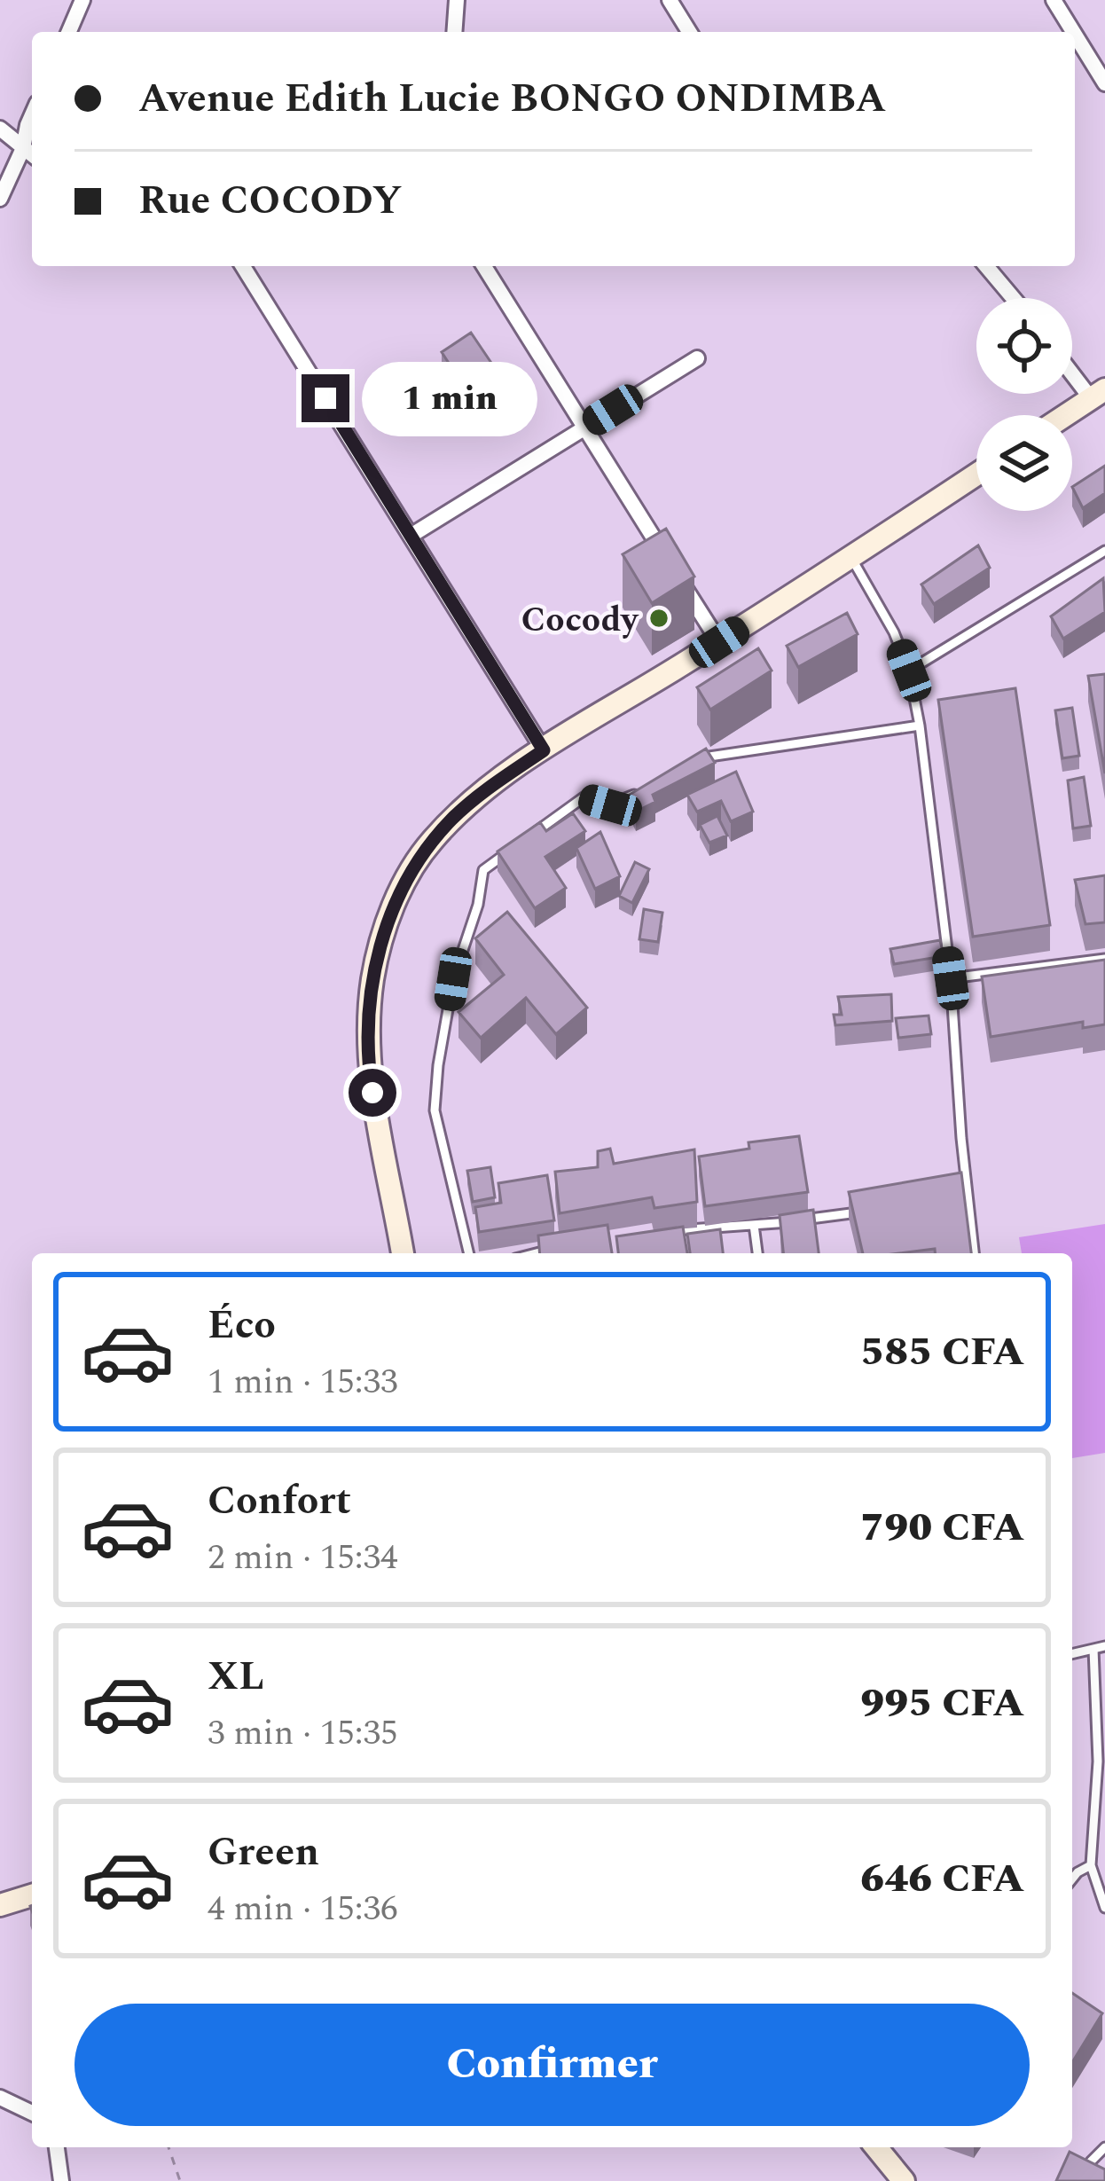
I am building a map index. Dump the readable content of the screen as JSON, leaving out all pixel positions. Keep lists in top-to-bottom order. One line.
{"places":["Cocody"],"page":{"banner":["Avenue Edith Lucie BONGO ONDIMBA","Rue COCODY"],"bubble":"1 min","list":[{"name":"Éco","note":"1 min · 15:33","value":"585 CFA"},{"name":"Confort","note":"2 min · 15:34","value":"790 CFA"},{"name":"XL","note":"3 min · 15:35","value":"995 CFA"},{"name":"Green","note":"4 min · 15:36","value":"646 CFA"}],"buttons":"Confirmer"}}
